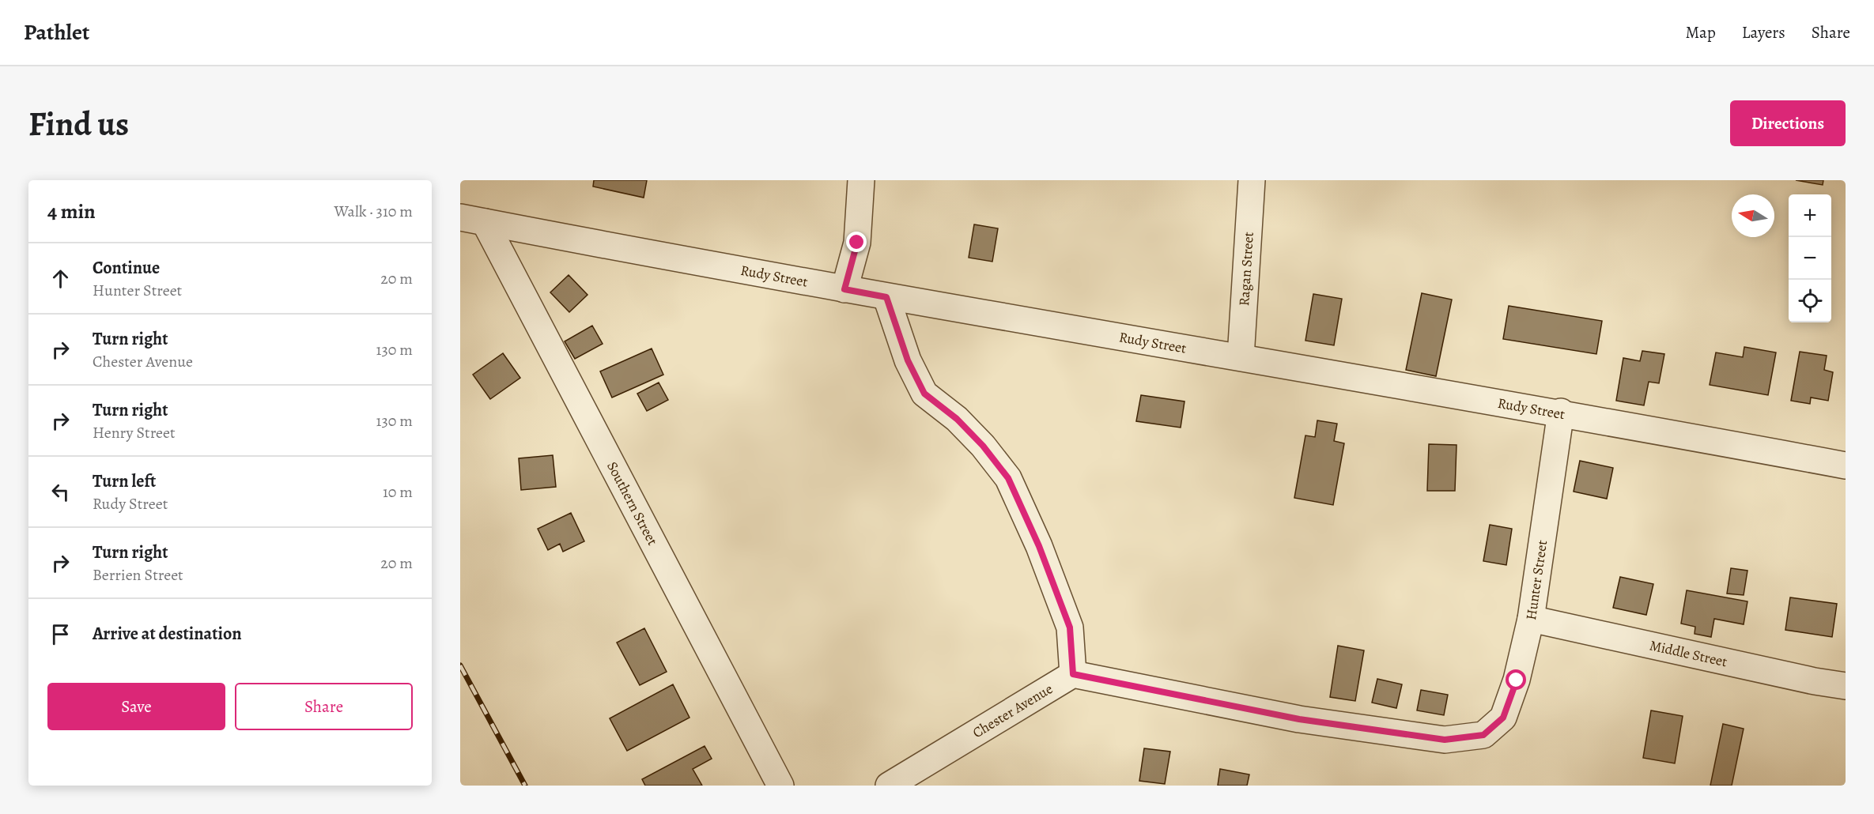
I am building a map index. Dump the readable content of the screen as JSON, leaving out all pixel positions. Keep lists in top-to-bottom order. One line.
{"streets":{"street":["Ragan Street","Rudy Street","Southern Street","Hunter Street","Middle Street","Chester Avenue"]},"crossings":[["Ragan Street","Rudy Street"],["Rudy Street","Southern Street"],["Rudy Street","Hunter Street"],["Hunter Street","Middle Street"],["Hunter Street","Chester Avenue"]],"north":"left","page":{"header":"Pathlet","nav":["Map","Layers","Share"],"buttons":["Directions",["Save","Share"]],"title":"Find us","heading":["4 min","Walk · 310 m"],"map_buttons":["+","−"],"list":[["Continue","Hunter Street","20 m"],["Turn right","Chester Avenue","130 m"],["Turn right","Henry Street","130 m"],["Turn left","Rudy Street","10 m"],["Turn right","Berrien Street","20 m"],"Arrive at destination"]}}
